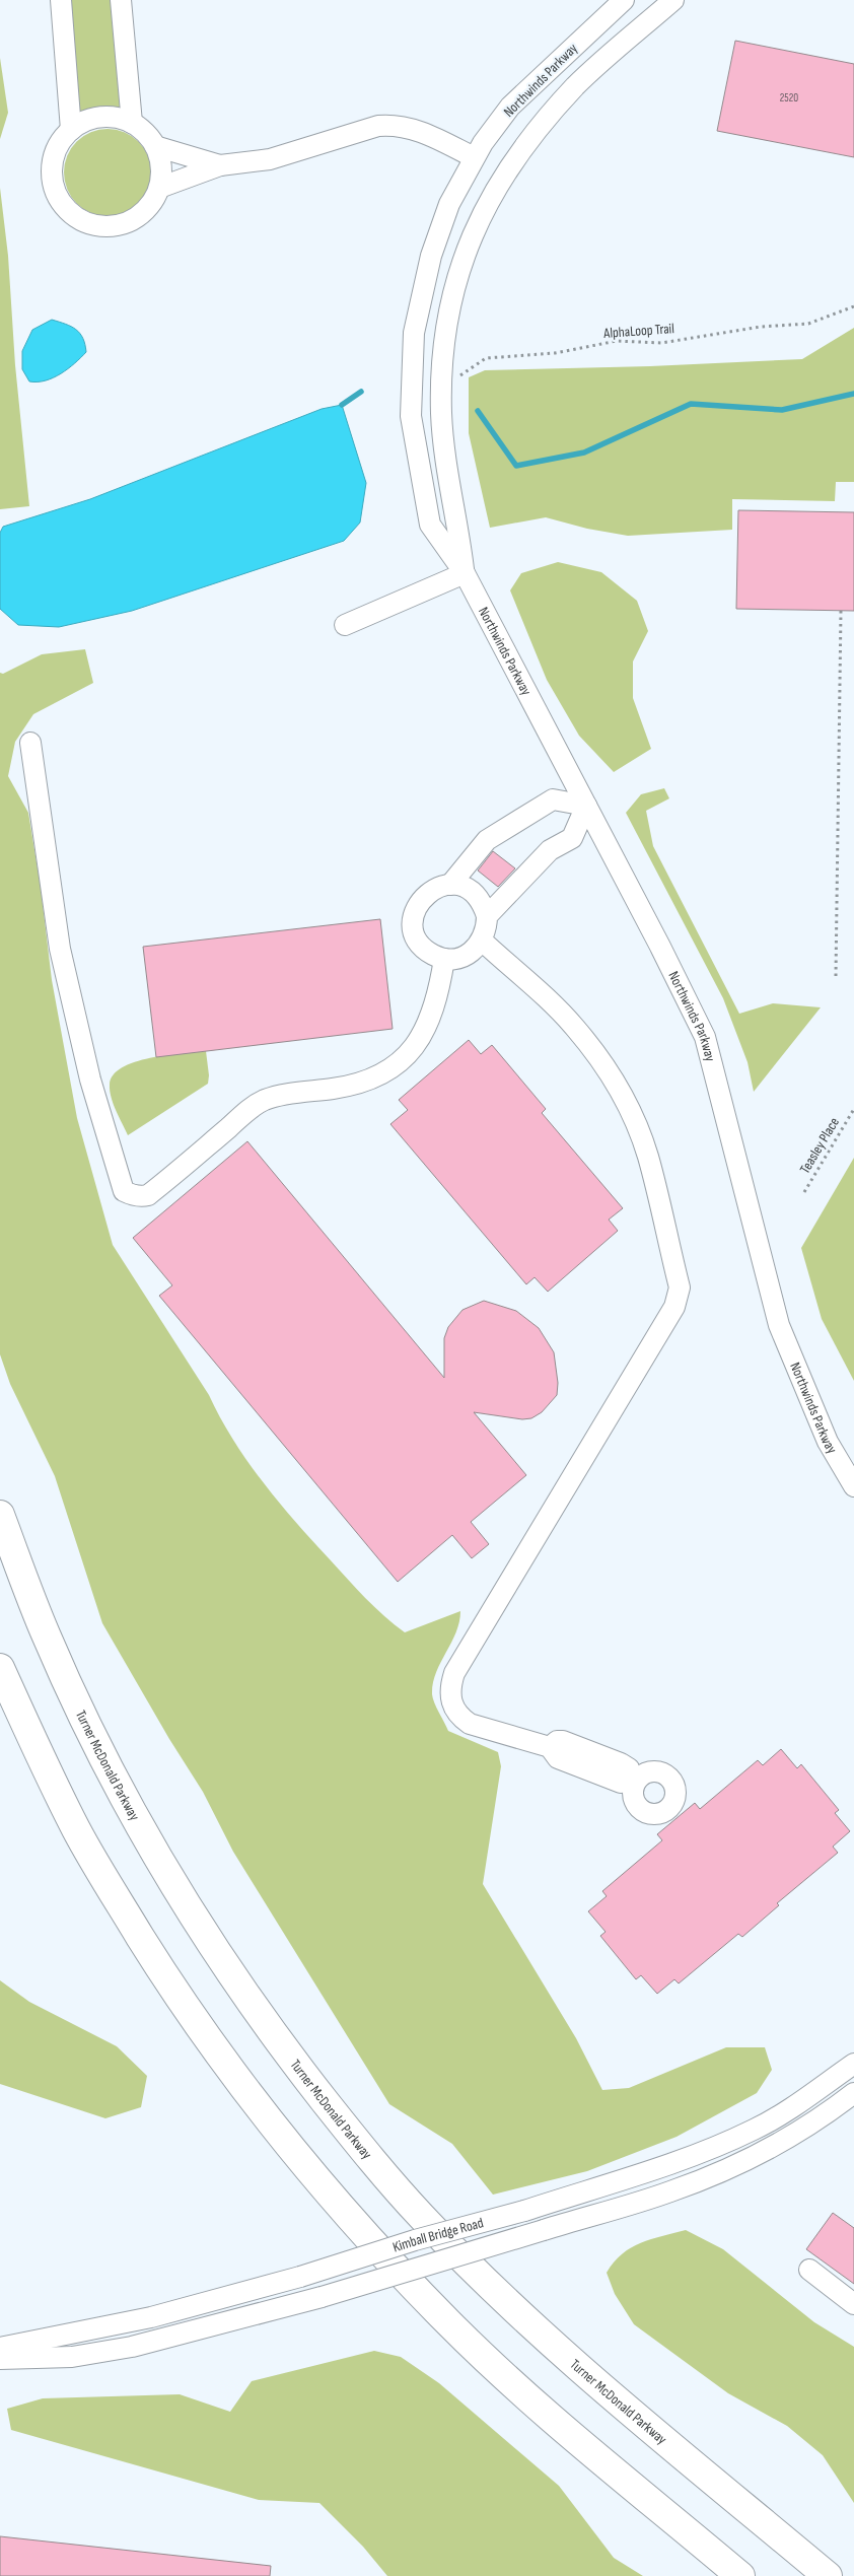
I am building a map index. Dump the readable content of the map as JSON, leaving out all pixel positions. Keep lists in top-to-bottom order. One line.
{"streets":{"highway":["Turner McDonald Parkway"],"street":["Northwinds Parkway","Kimball Bridge Road"],"path":["AlphaLoop Trail","Teasley Place"]},"house_numbers":["2520"]}
